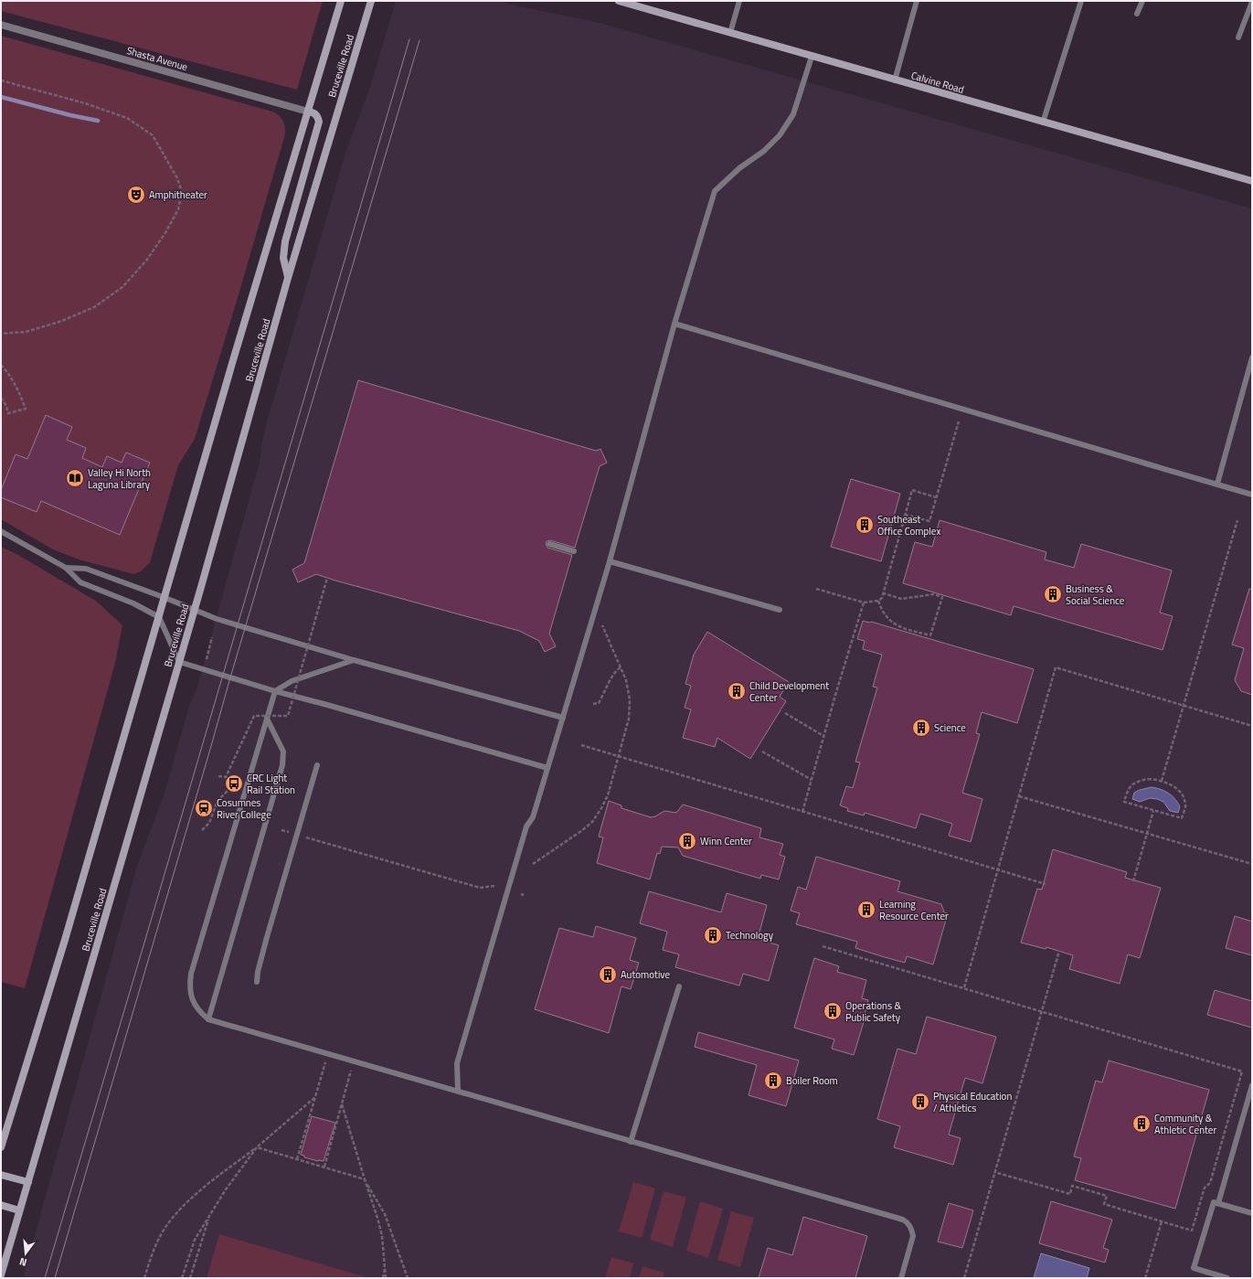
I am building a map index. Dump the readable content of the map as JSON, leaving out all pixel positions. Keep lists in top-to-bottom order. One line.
{"streets":{"main road":["Bruceville Road","Calvine Road"],"street":["Shasta Avenue"]},"crossings":[["Shasta Avenue","Bruceville Road"]],"places":{"theatre":["Amphitheater"],"library":["Valley Hi North Laguna Library"],"building":["Southeast Office Complex","Business & Social Science","Child Development Center","Science","Winn Center","Learning Resource Center","Technology","Automotive","Operations & Public Safety","Boiler Room","Physical Education / Athletics","Community & Athletic Center"],"bus stop":["CRC Light Rail Station"],"station":["Cosumnes River College"]},"north":"bottom"}
